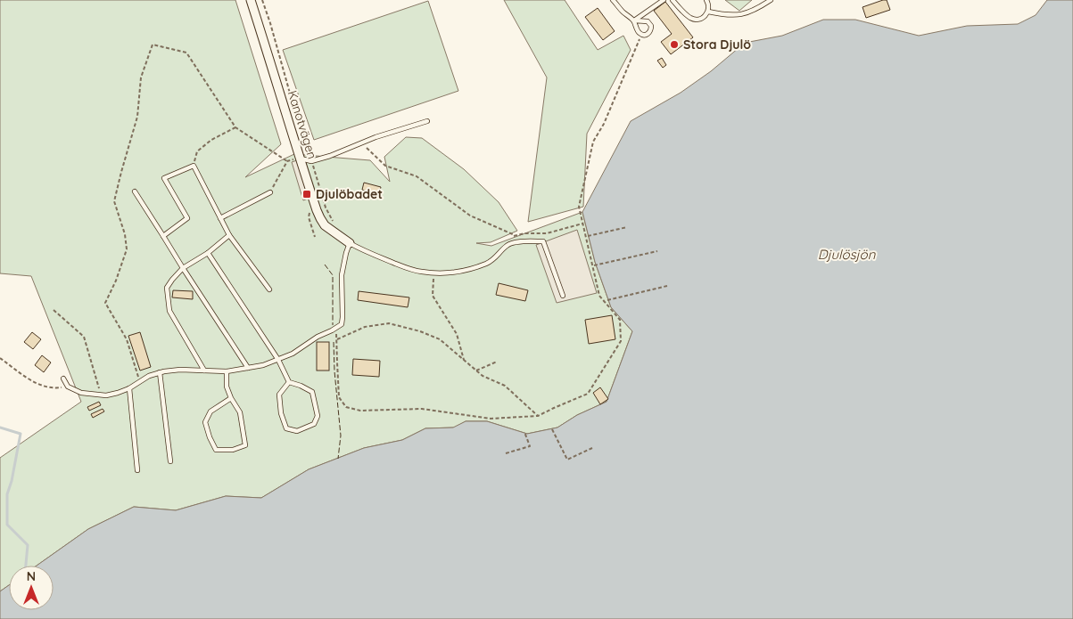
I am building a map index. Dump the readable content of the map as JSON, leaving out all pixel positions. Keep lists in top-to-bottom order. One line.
{"streets":{"street":["Kanotvägen"]},"water":["Djulösjön"],"places":{"other":["Stora Djulö"],"transit":["Djulöbadet"]},"north":"top"}
